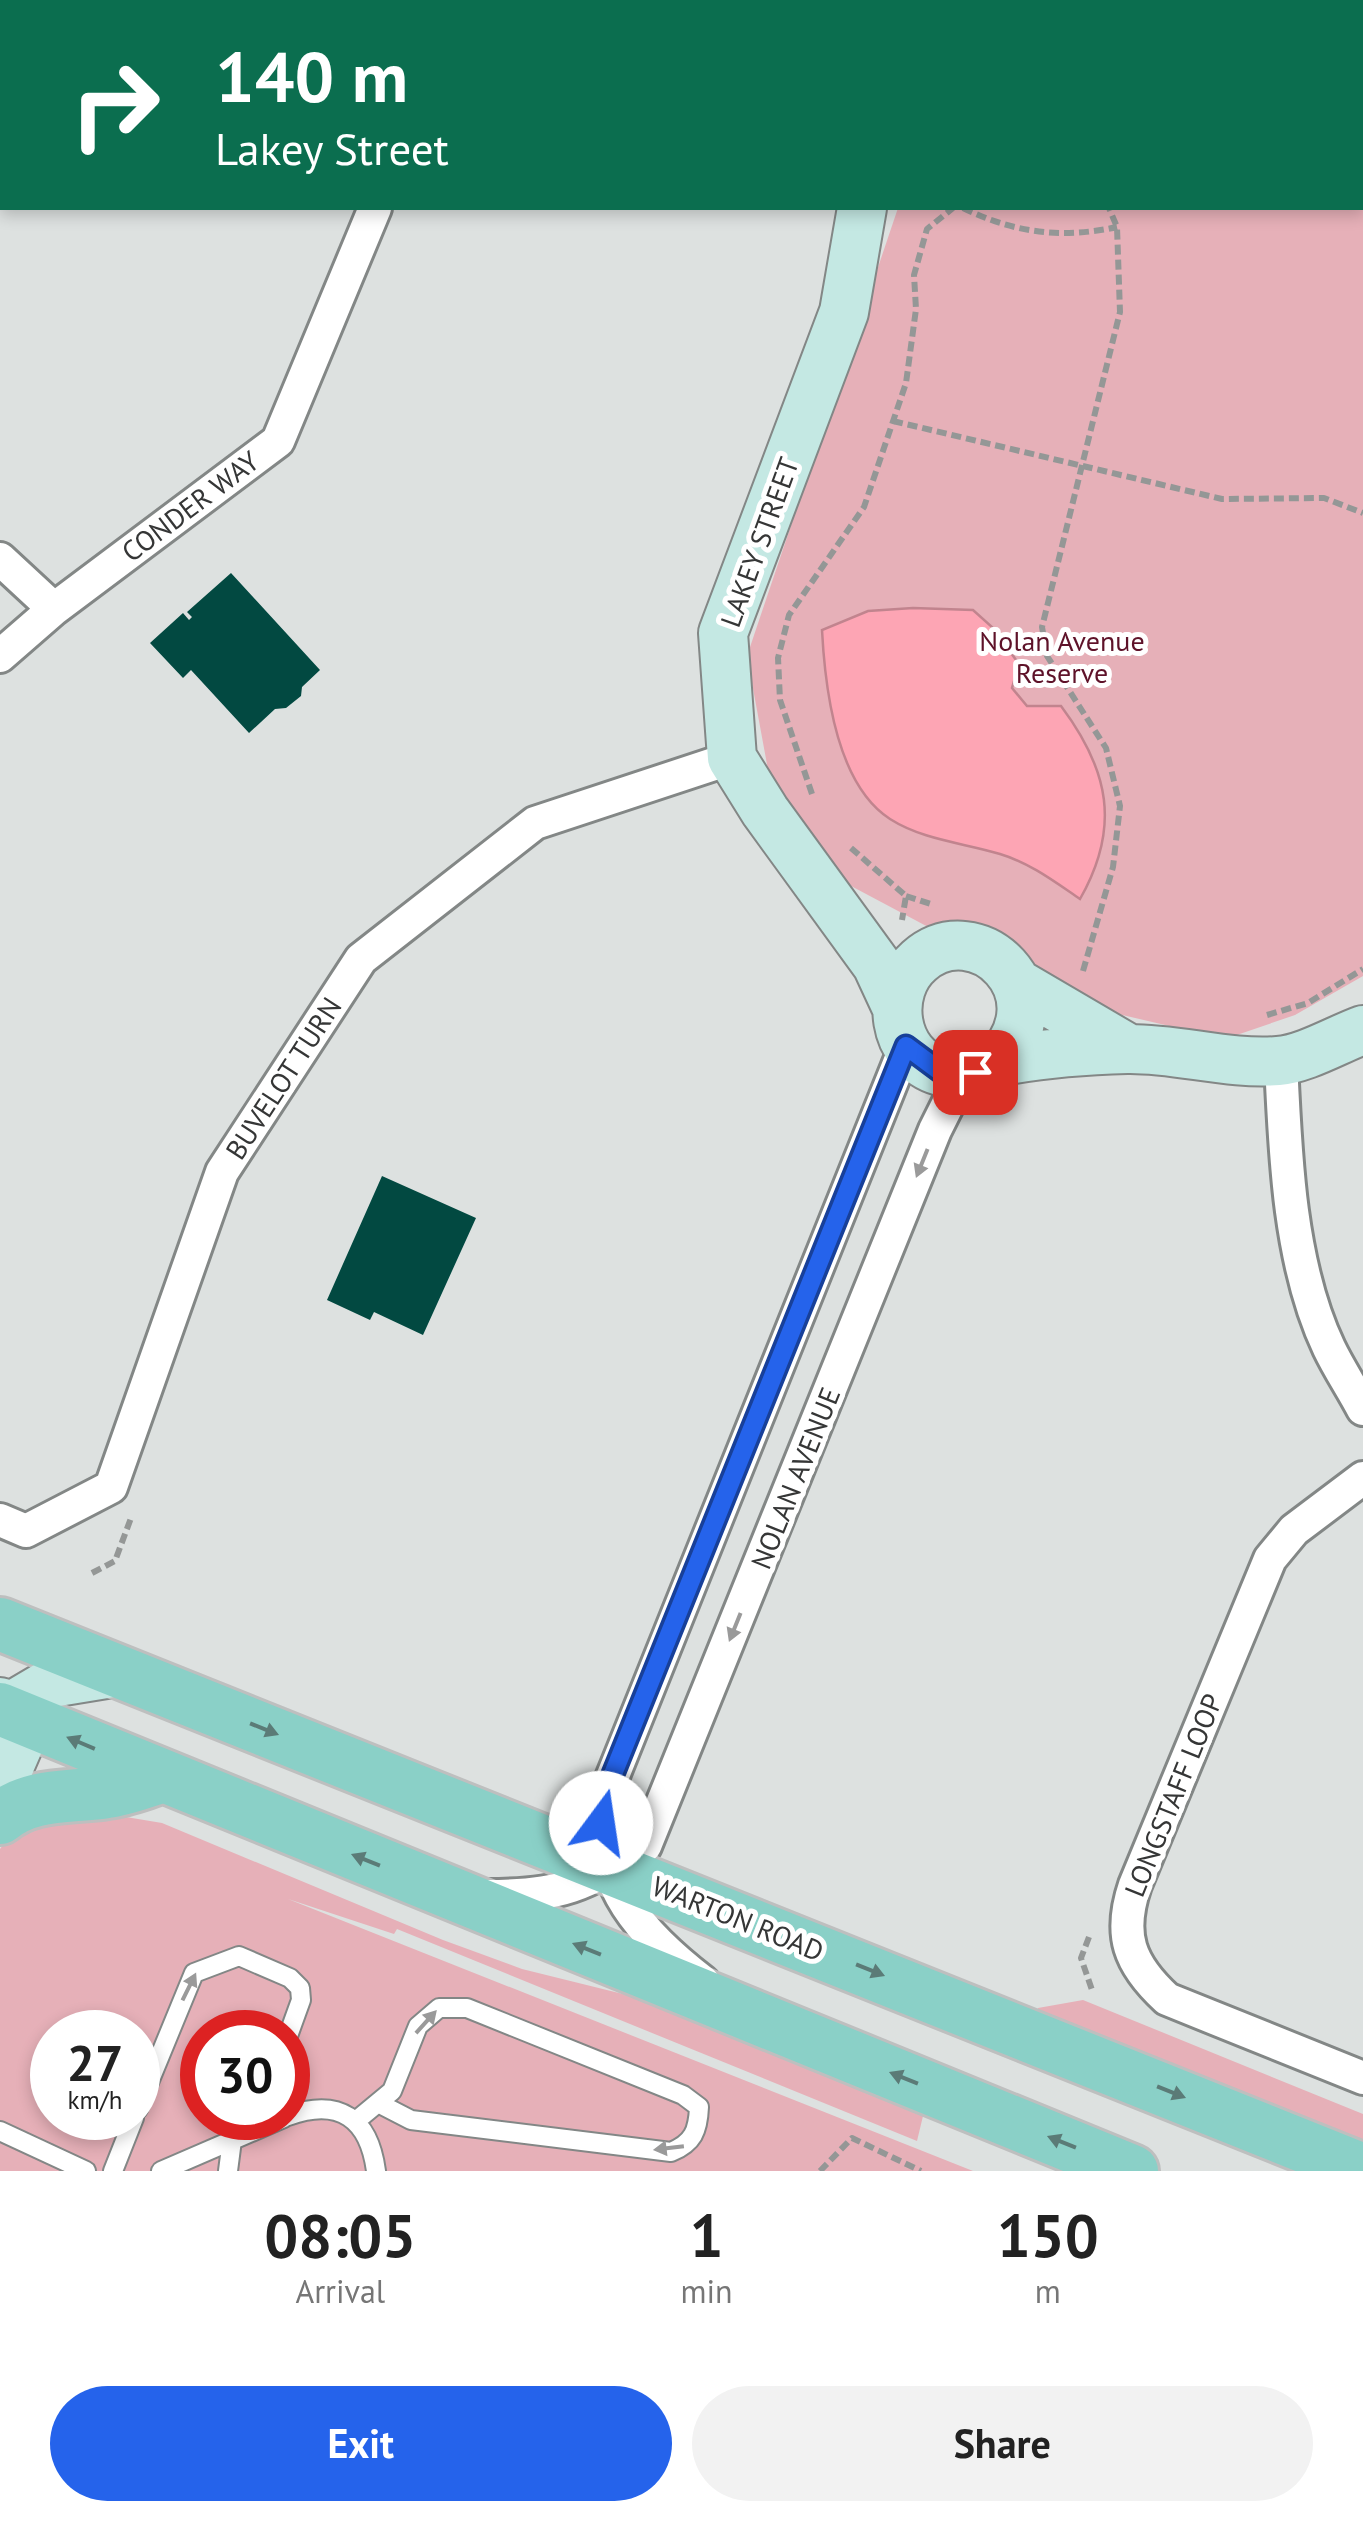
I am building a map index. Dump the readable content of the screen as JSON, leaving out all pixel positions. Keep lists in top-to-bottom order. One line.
{"streets":{"main road":["WARTON ROAD"],"street":["CONDER WAY","LAKEY STREET","BUVELOT TURN","NOLAN AVENUE","LONGSTAFF LOOP"]},"crossings":[["LAKEY STREET","BUVELOT TURN"],["LAKEY STREET","NOLAN AVENUE"],["NOLAN AVENUE","WARTON ROAD"]],"parks":["Nolan Avenue Reserve"],"page":{"turn":["140 m","Lakey Street"],"speed":"27 km/h","limit":"30","eta":["08:05","Arrival","1","min","150","m"],"buttons":["Exit","Share"]}}
